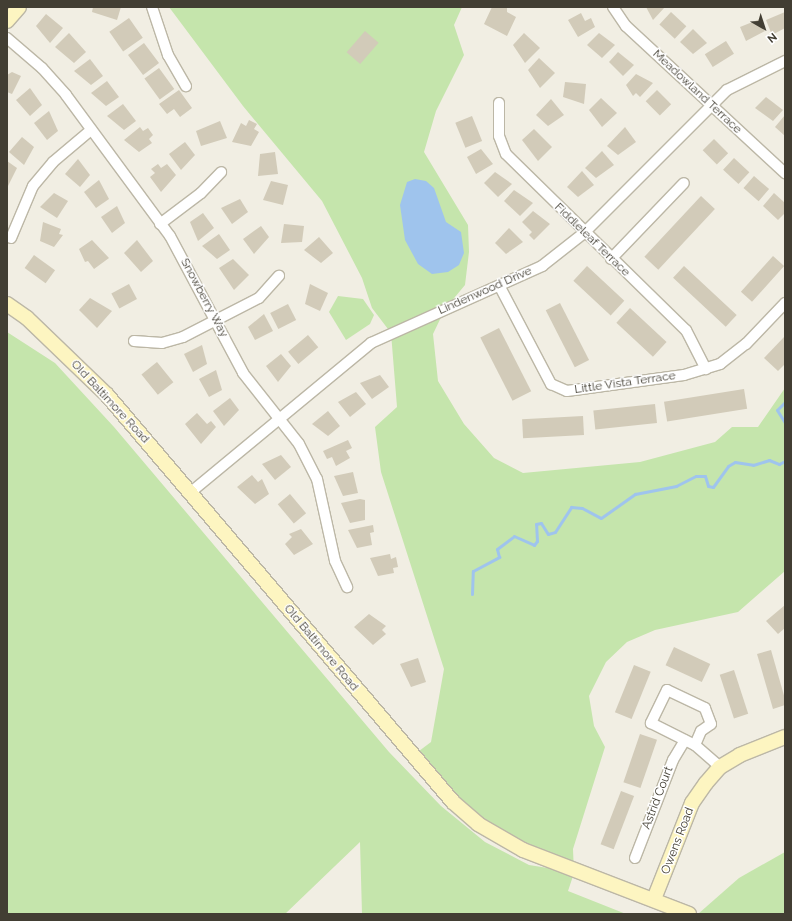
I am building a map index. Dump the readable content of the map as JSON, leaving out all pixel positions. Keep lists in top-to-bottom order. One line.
{"streets":{"street":["Meadowland Terrace","Fiddleleaf Terrace","Lindenwood Drive","Snowberry Way","Little Vista Terrace","Old Baltimore Road","Astrid Court","Owens Road"]},"crossings":[["Meadowland Terrace","Lindenwood Drive"],["Fiddleleaf Terrace","Lindenwood Drive"],["Fiddleleaf Terrace","Little Vista Terrace"],["Lindenwood Drive","Snowberry Way"],["Lindenwood Drive","Little Vista Terrace"],["Lindenwood Drive","Old Baltimore Road"],["Old Baltimore Road","Owens Road"],["Astrid Court","Owens Road"]],"north":"bottom right"}
